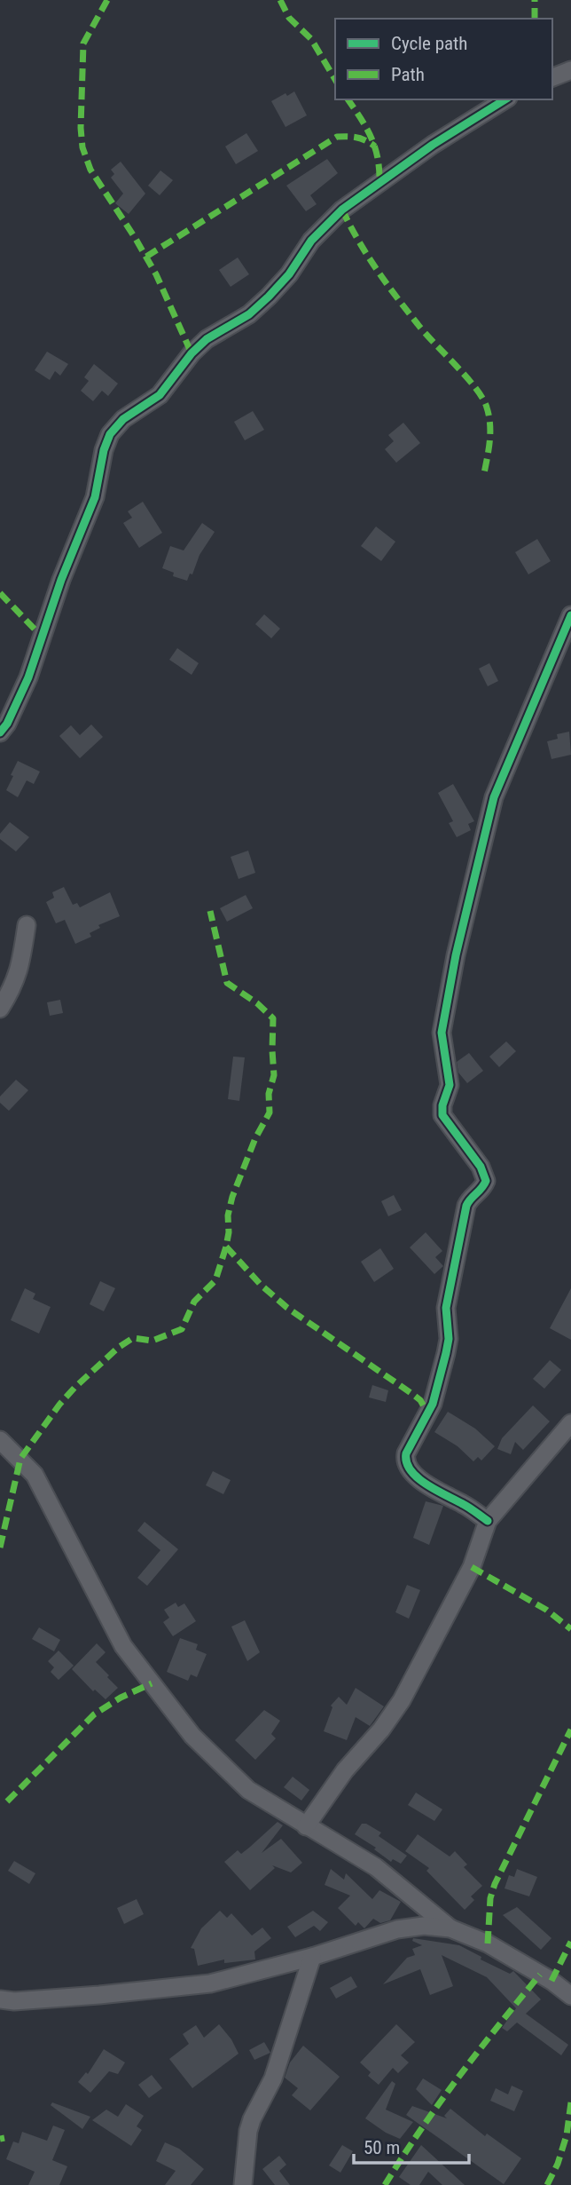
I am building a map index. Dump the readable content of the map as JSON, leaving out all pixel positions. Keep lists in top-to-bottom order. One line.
{"legend":["Cycle path","Path"],"scale_bar":"50 m"}
